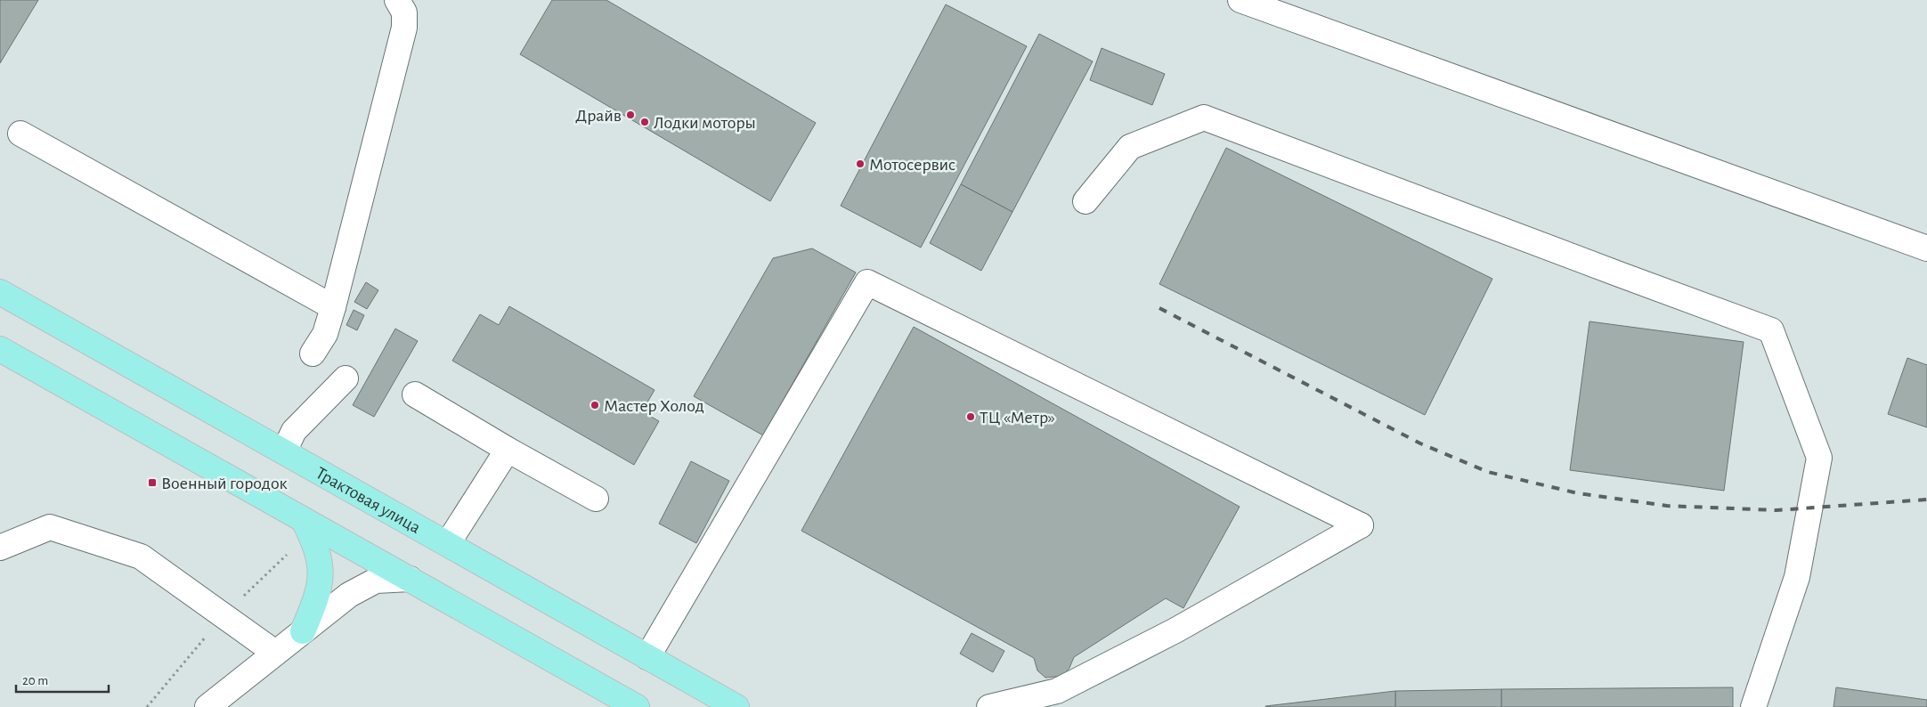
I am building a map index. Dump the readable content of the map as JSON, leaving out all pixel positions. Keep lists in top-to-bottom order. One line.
{"streets":{"main road":["Трактовая улица"]},"places":{"other":["Драйв","Лодки моторы","Мотосервис","Мастер Холод","ТЦ «Метр»"],"transit":["Военный городок"]},"scale_bar":"20 m"}
